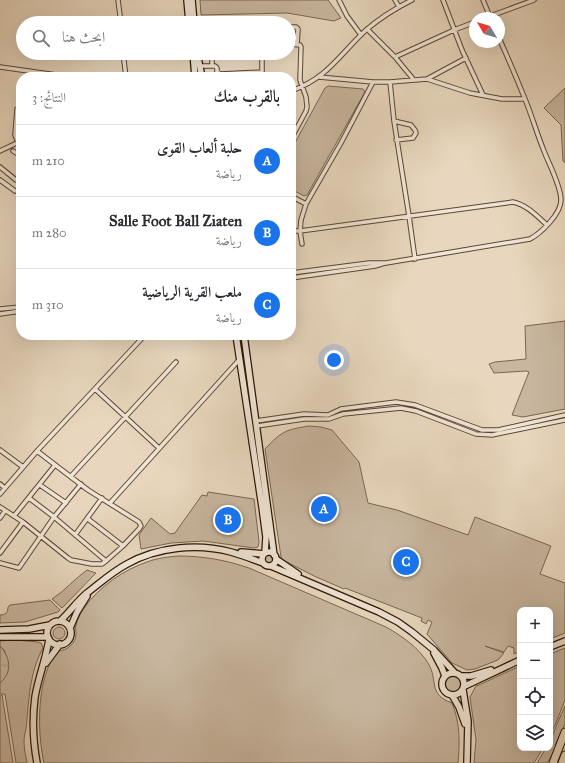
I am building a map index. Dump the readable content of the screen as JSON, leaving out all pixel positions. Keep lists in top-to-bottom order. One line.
{"north":"top left","page":{"search":"ابحث هنا","heading":["بالقرب منك","النتائج: 3"],"list":[{"mark":"A","name":"حلبة ألعاب القوى","note":"رياضة","value":"210 m"},{"mark":"B","name":"Salle Foot Ball Ziaten","note":"رياضة","value":"280 m"},{"mark":"C","name":"ملعب القرية الرياضية","note":"رياضة","value":"310 m"}],"pins":["A","B","C"],"map_buttons":["+","−"]}}
